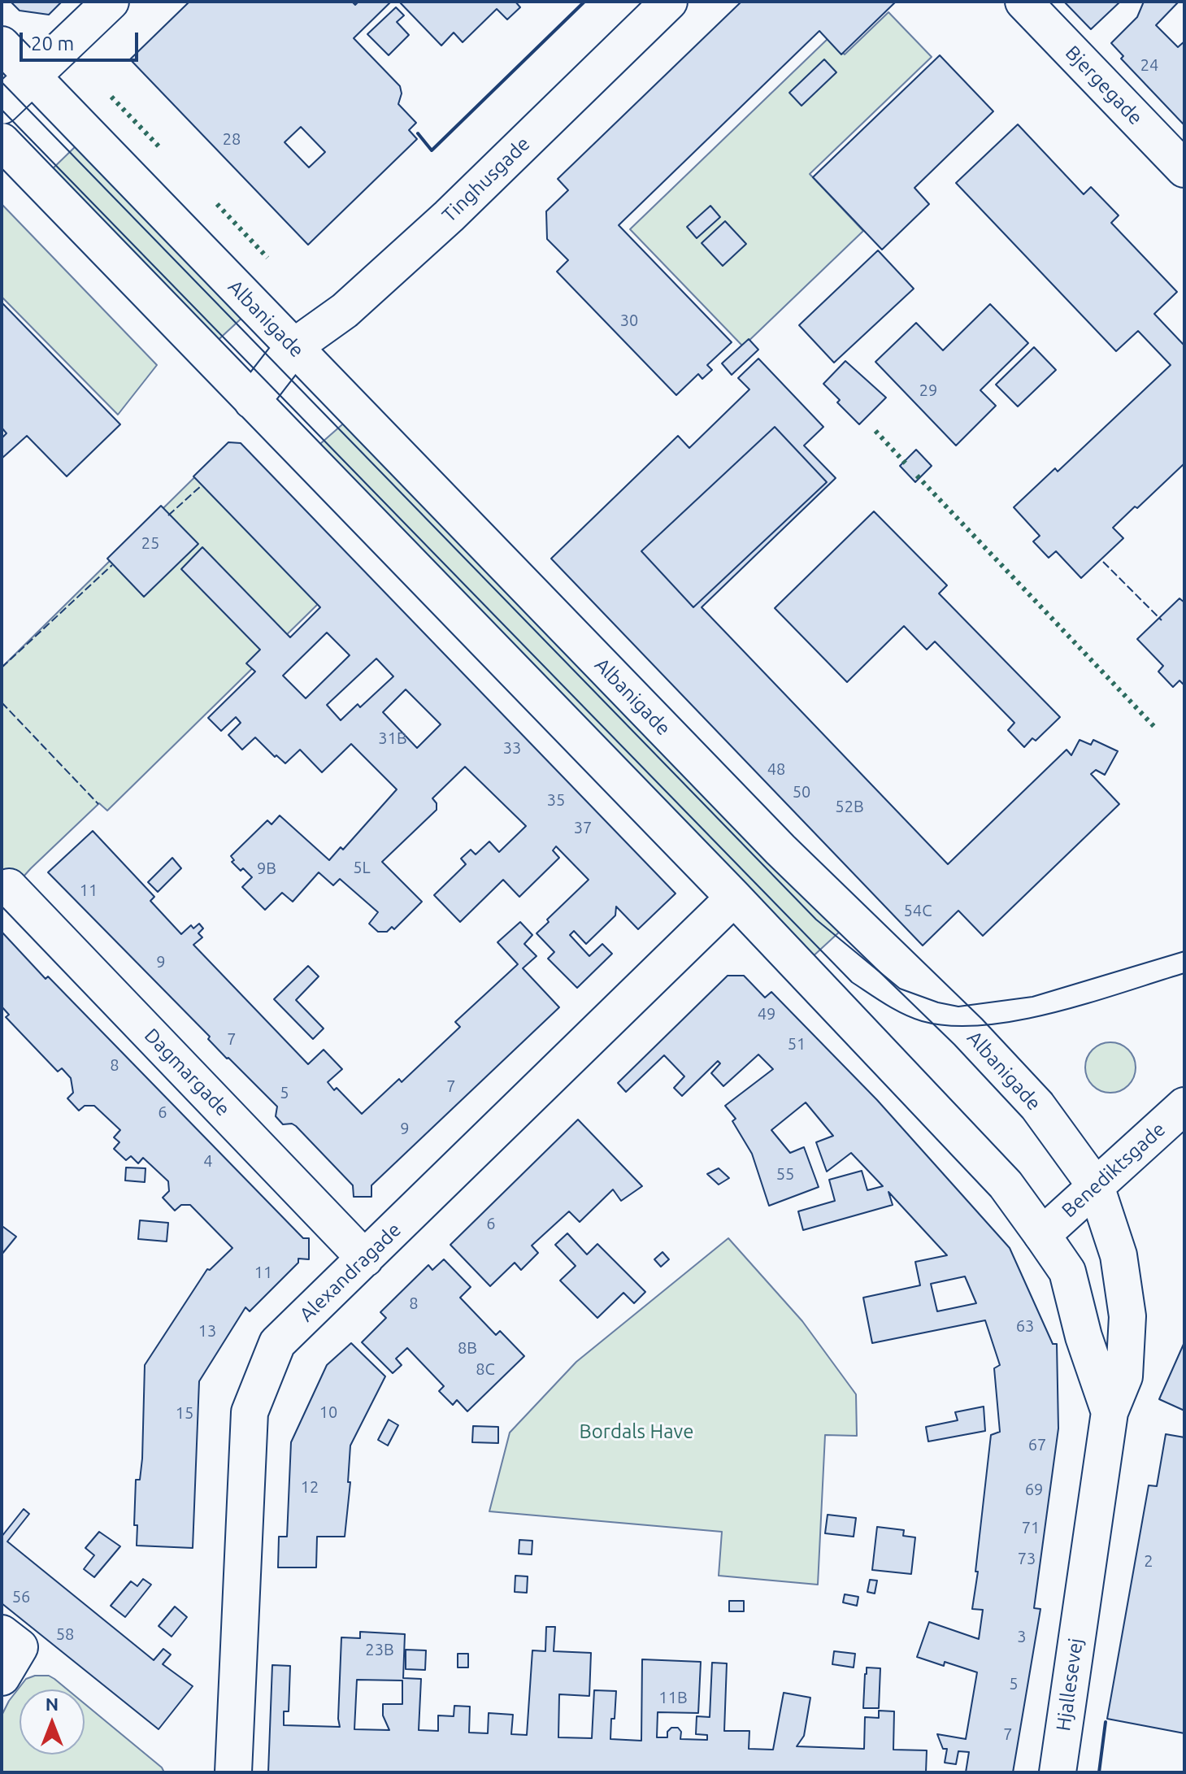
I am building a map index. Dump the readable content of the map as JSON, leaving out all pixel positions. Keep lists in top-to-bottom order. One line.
{"streets":{"street":["Bjergegade","Tinghusgade","Albanigade","Dagmargade","Benediktsgade","Alexandragade","Hjallesevej"]},"crossings":[["Tinghusgade","Albanigade"],["Albanigade","Benediktsgade"],["Albanigade","Alexandragade"],["Albanigade","Hjallesevej"],["Dagmargade","Alexandragade"]],"parks":["Bordals Have"],"house_numbers":["24","28","30","29","25","31B","33","48","50","35","52B","37","5L","9B","11","54C","9","49","7","51","8","7","5","6","9","4","55","6","11","8","63","13","8B","8C","10","15","67","12","69","71","73","2","56","58","3","23B","5","11B","7"],"scale_bar":"20 m","north":"top"}
